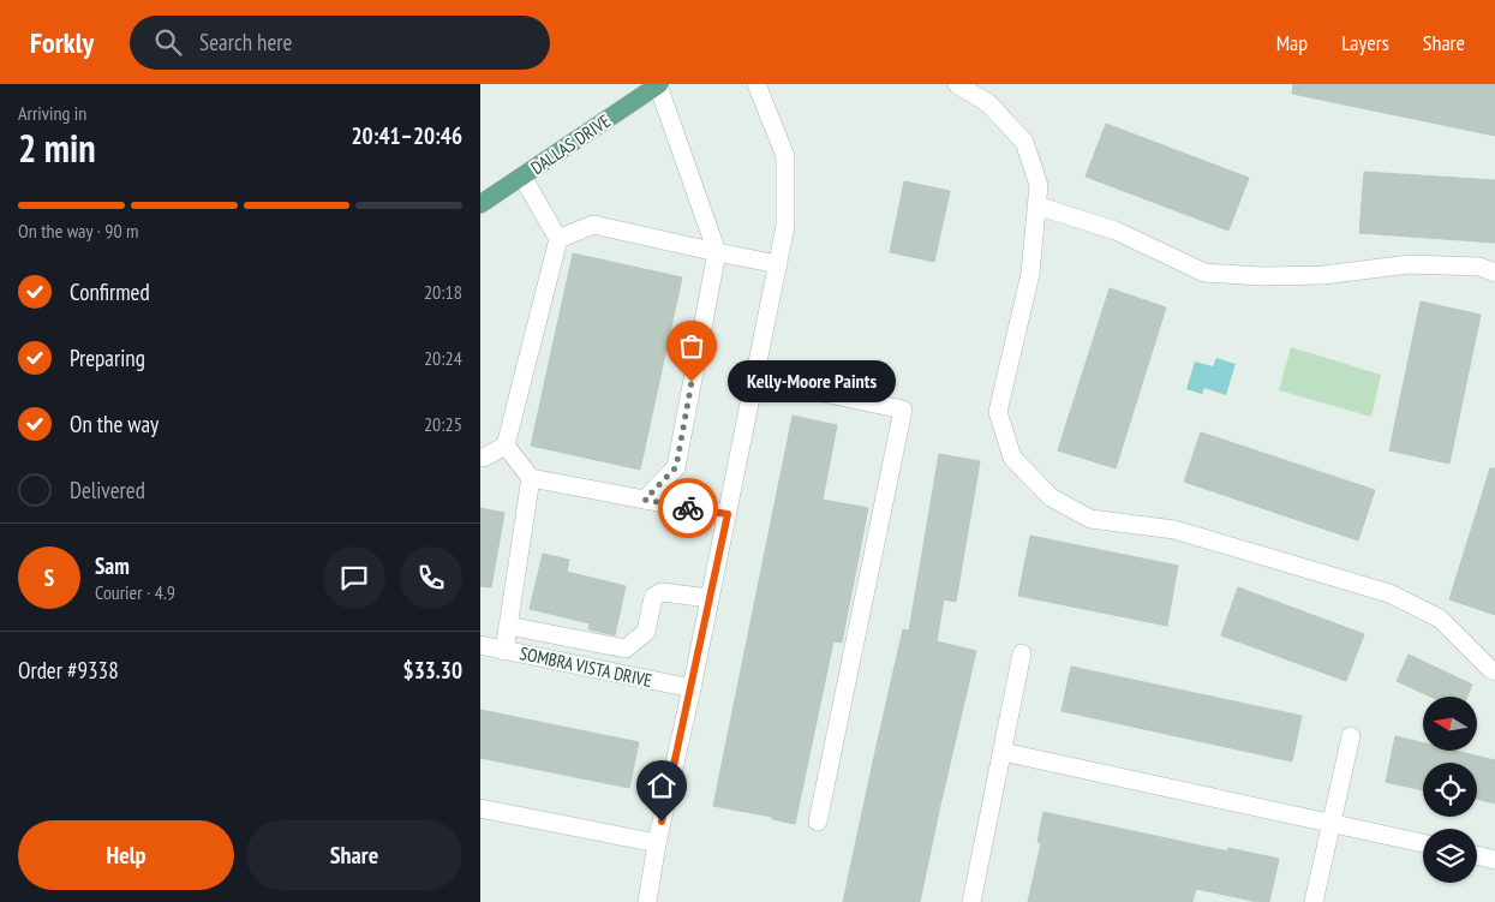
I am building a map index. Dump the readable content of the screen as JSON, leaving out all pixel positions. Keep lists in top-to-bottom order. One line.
{"streets":{"main road":["DALLAS DRIVE"],"street":["SOMBRA VISTA DRIVE"]},"places":["Kelly-Moore Paints"],"north":"left","page":{"header":"Forkly","search":"Search here","nav":["Map","Layers","Share"],"heading":["2 min","Arriving in","20:41–20:46"],"panel":["Sam","Courier · 4.9","Order #9338","$33.30"],"bar":"On the way · 90 m","list":[["Confirmed","20:18"],["Preparing","20:24"],["On the way","20:25"],"Delivered"],"bubble":"Kelly-Moore Paints","round":"S","buttons":["Help","Share"]}}
